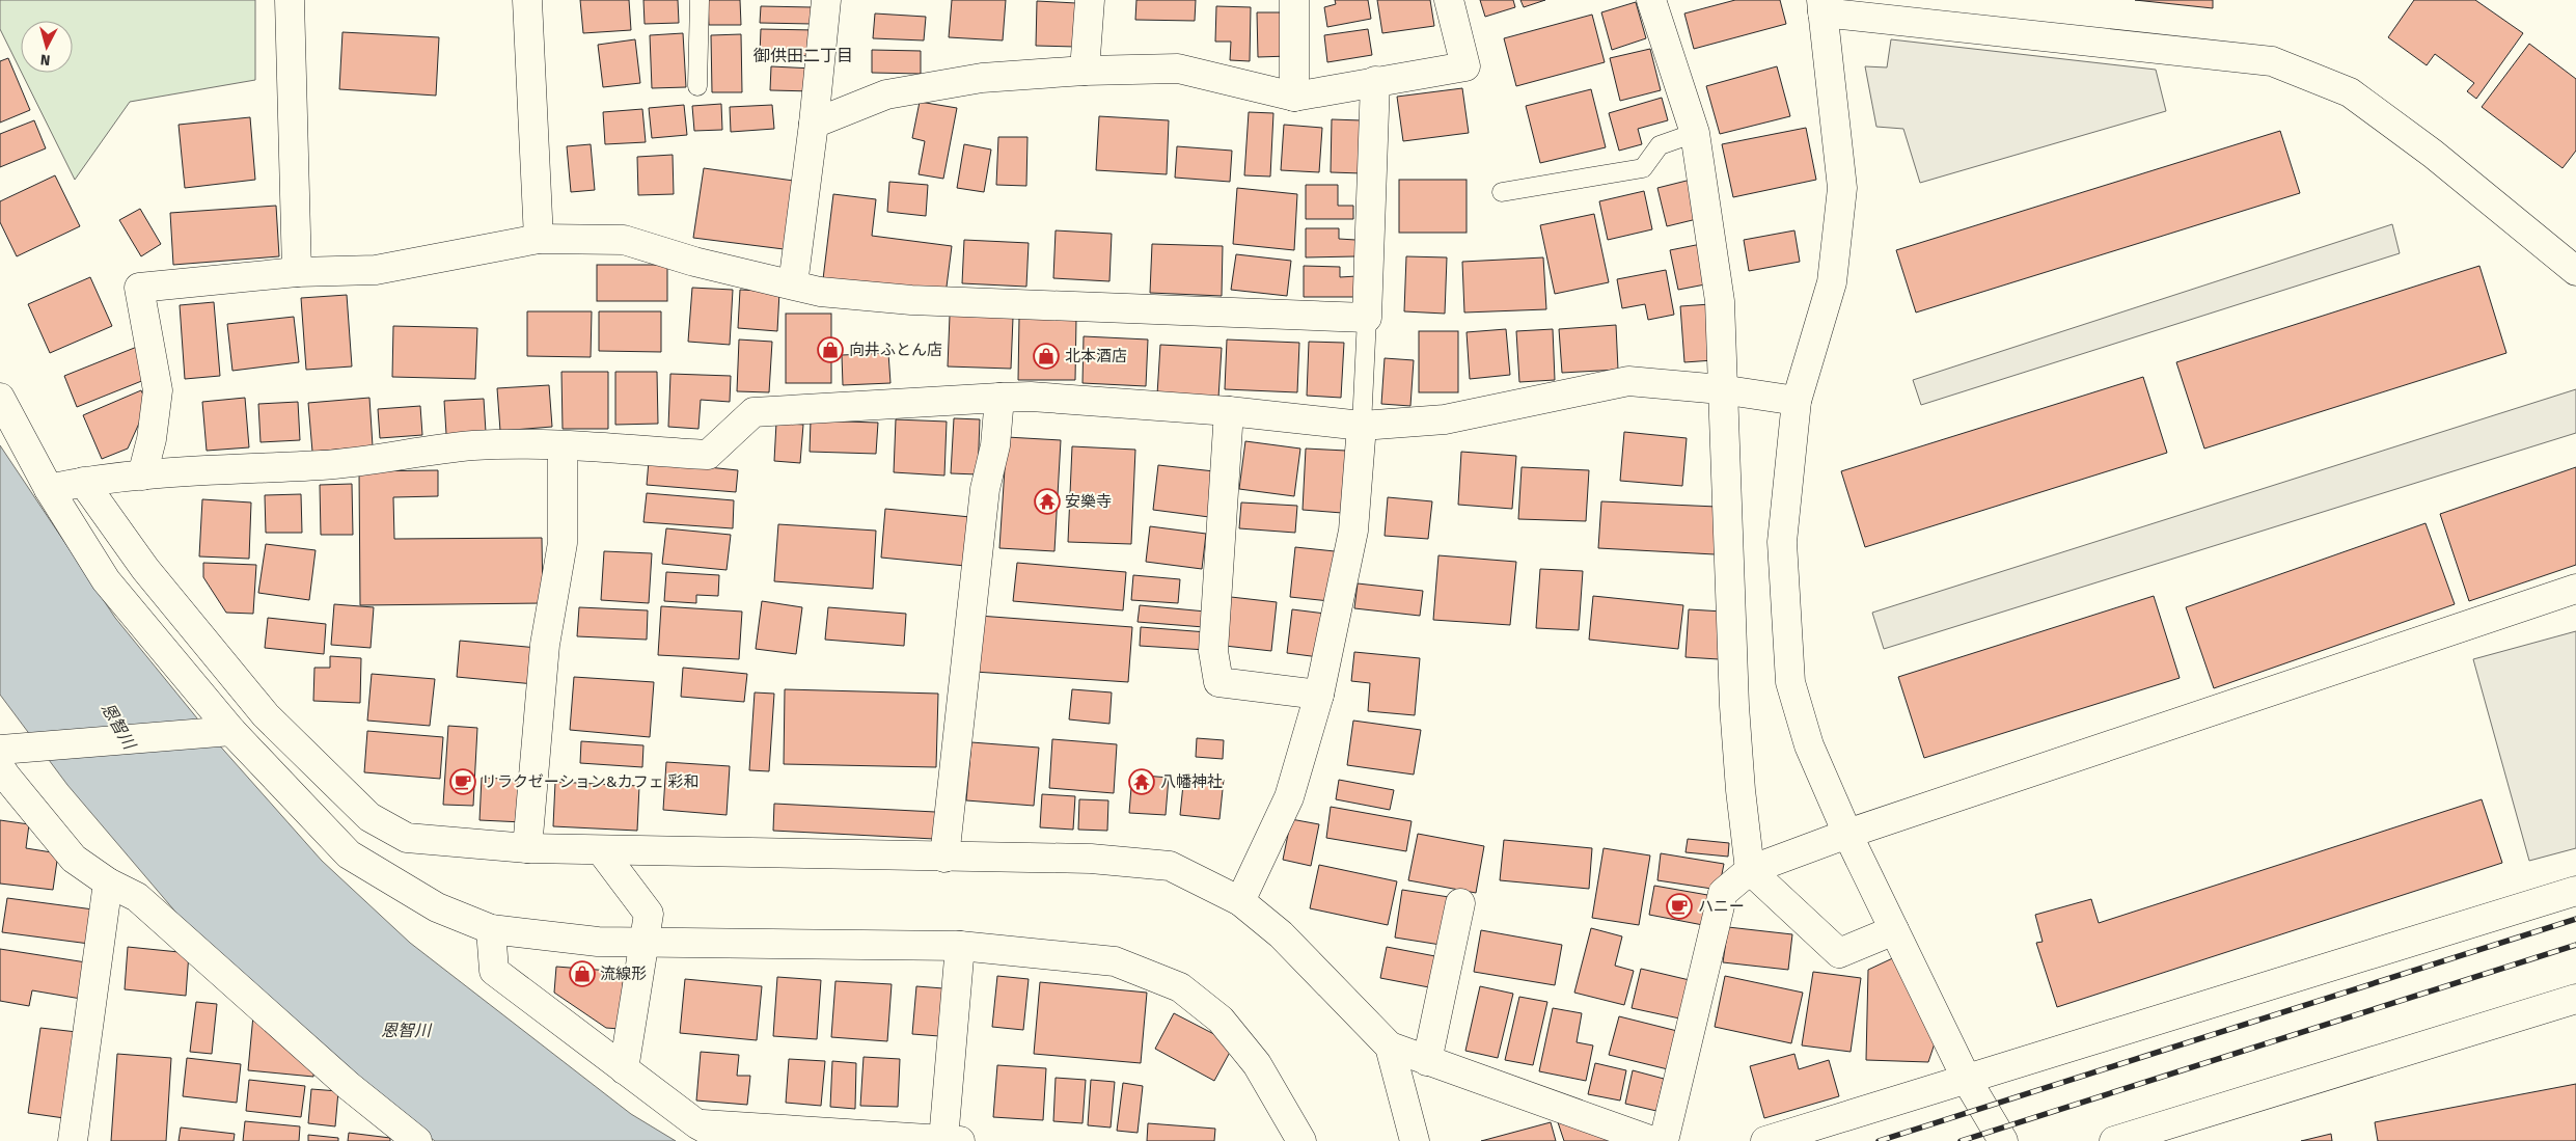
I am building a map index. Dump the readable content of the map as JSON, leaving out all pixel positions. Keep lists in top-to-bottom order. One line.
{"districts":["御供田二丁目"],"water":["恩智川"],"places":{"shop":["向井ふとん店","北本酒店","流線形"],"temple":["安樂寺","八幡神社"],"cafe":["リラクゼーション&カフェ 彩和","ハニー"]},"north":"bottom"}
